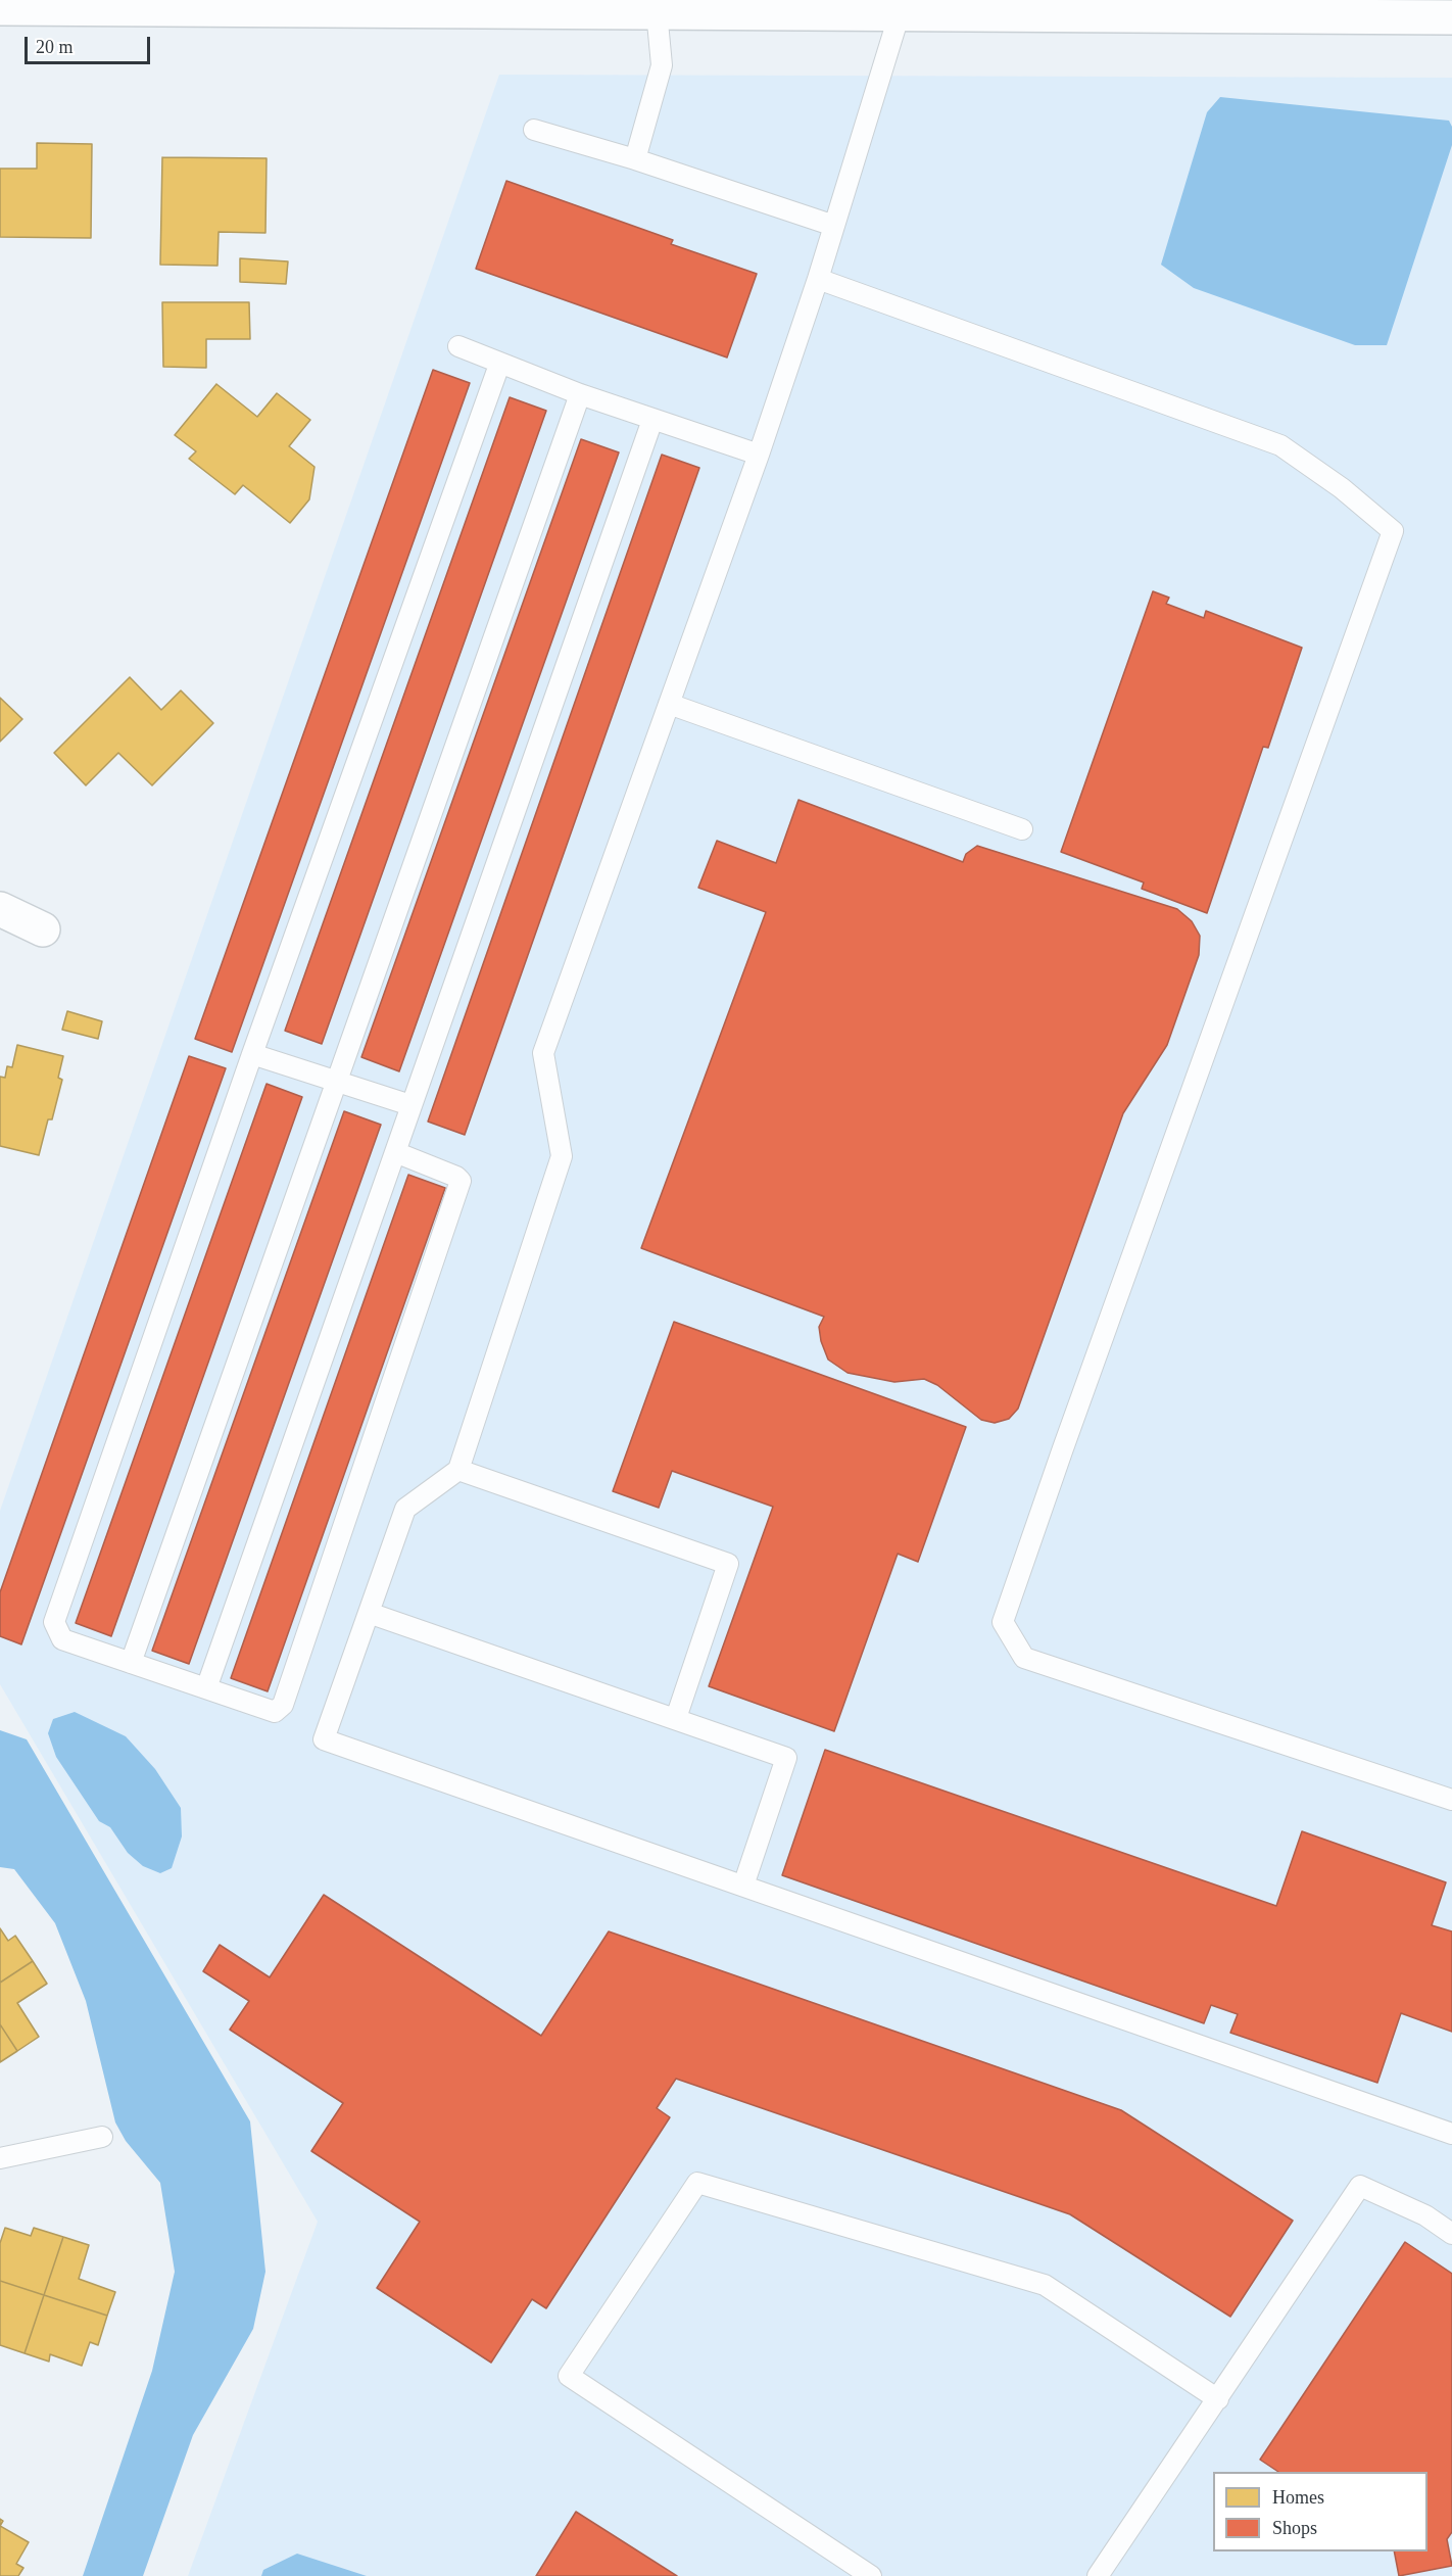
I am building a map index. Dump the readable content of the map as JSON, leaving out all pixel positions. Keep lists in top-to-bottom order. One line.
{"legend":["Homes","Shops"],"scale_bar":"20 m"}
